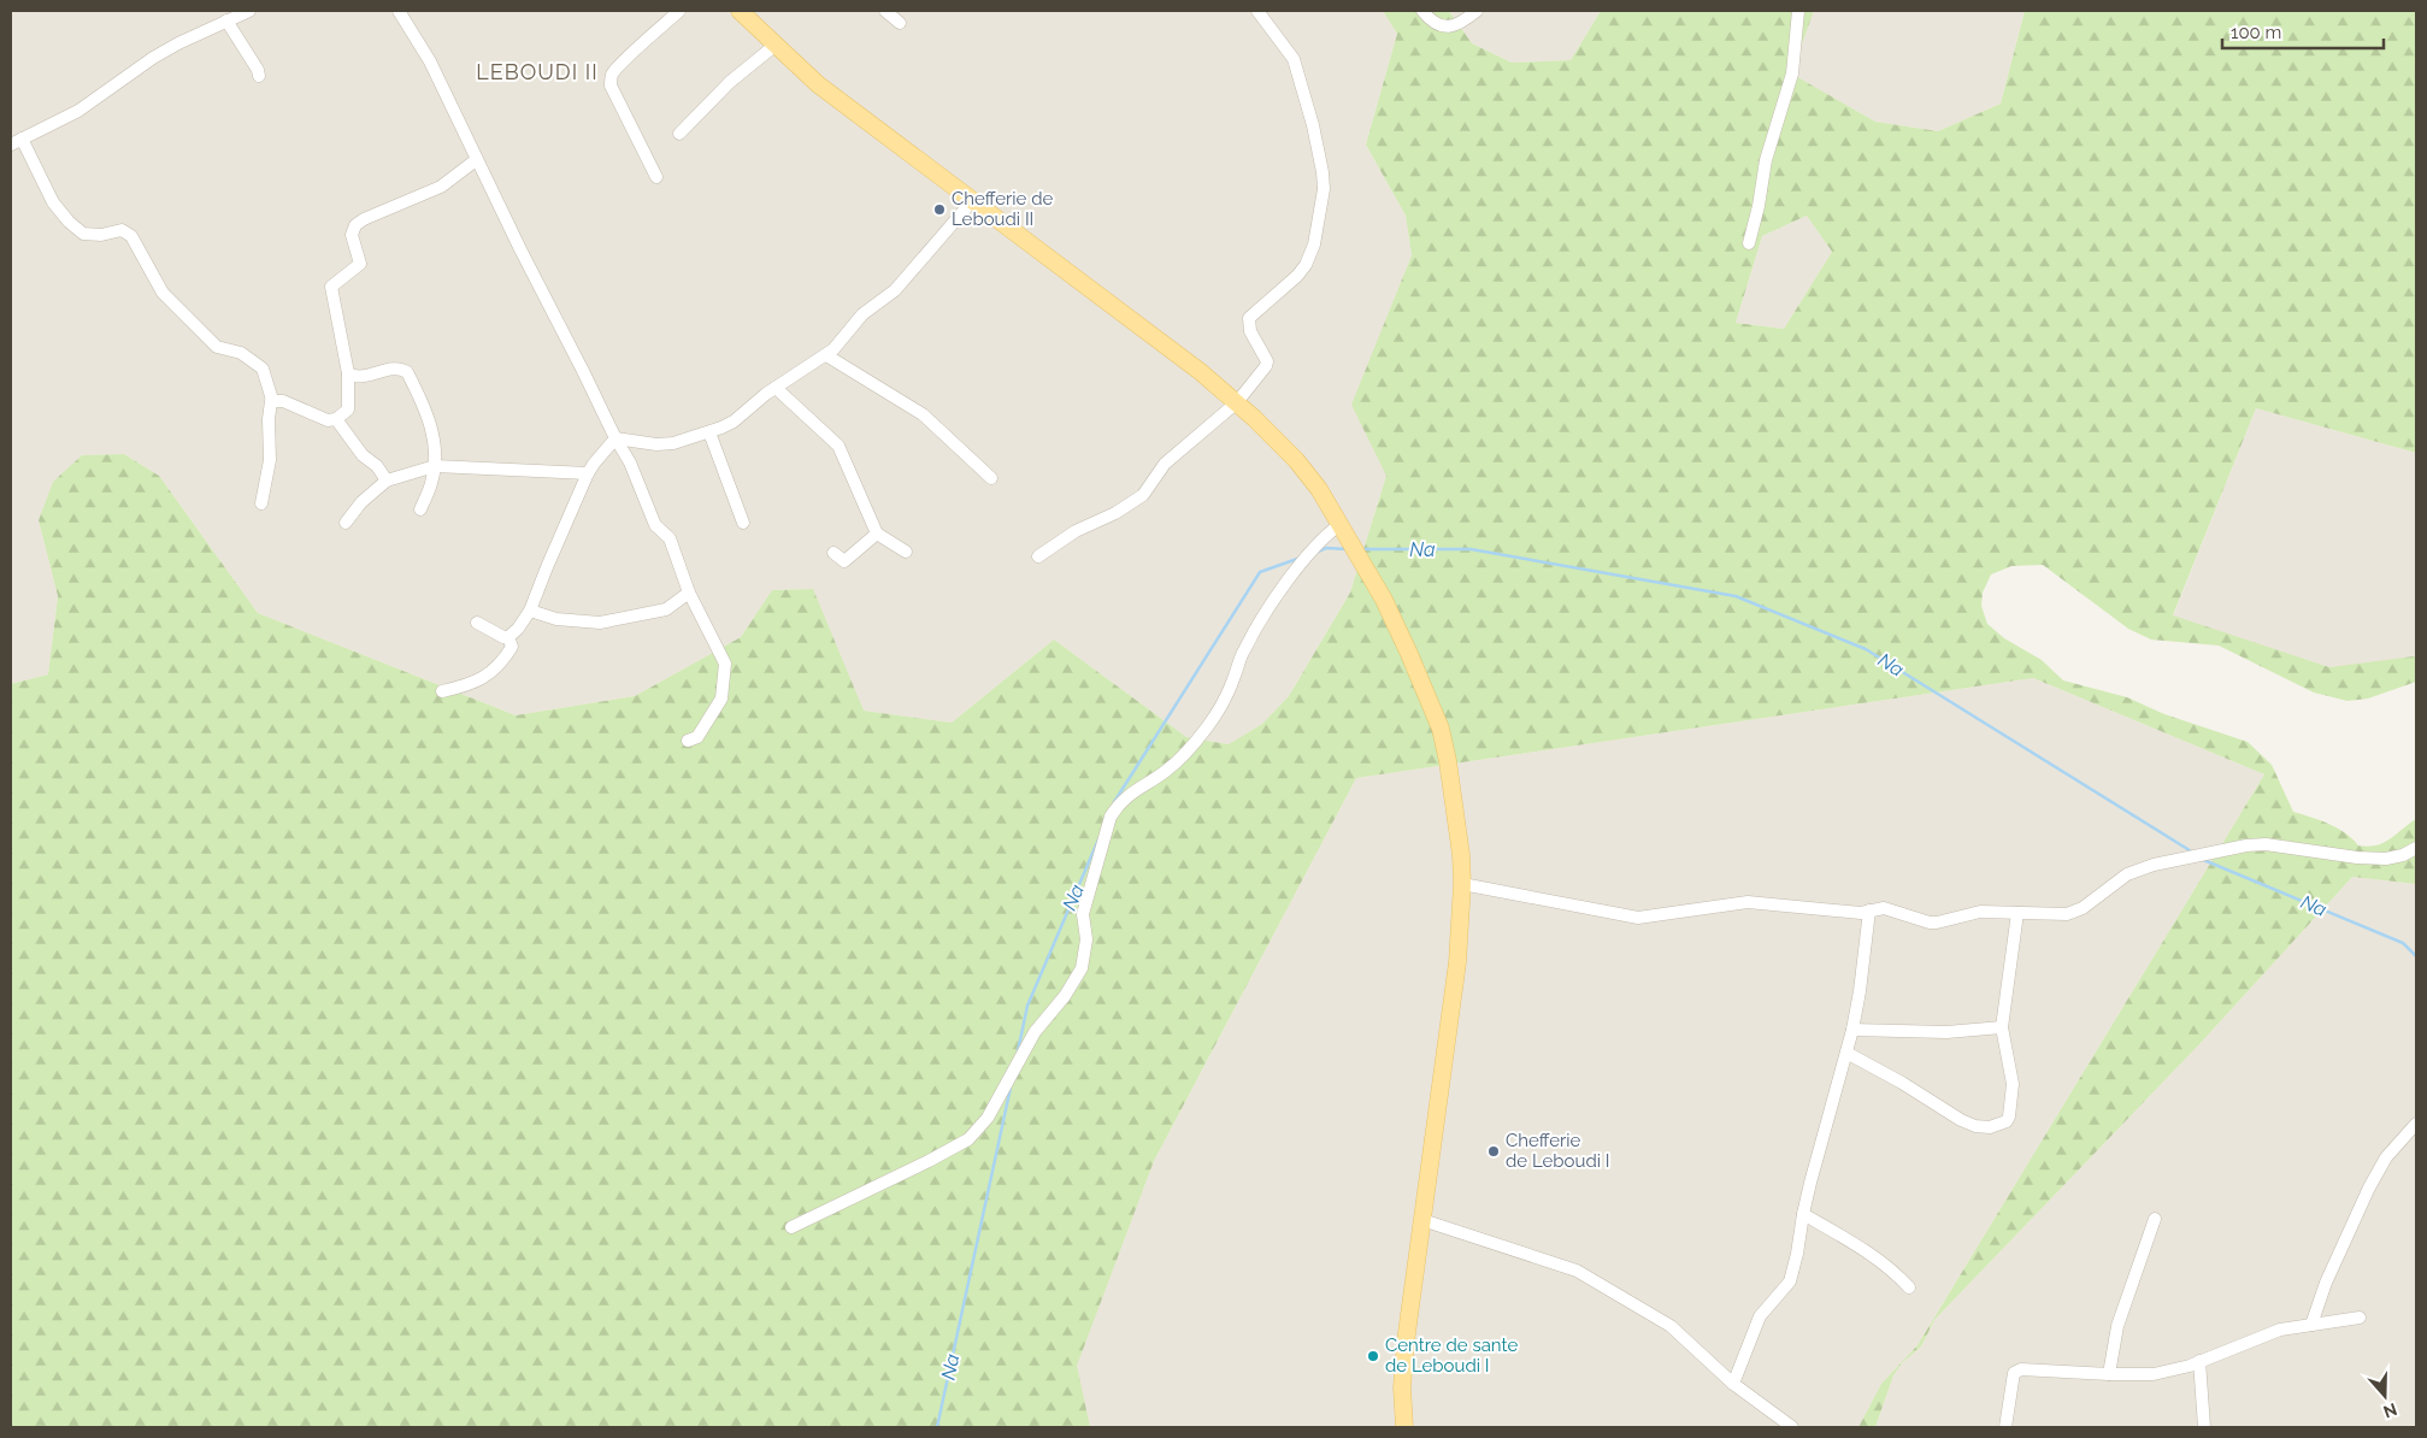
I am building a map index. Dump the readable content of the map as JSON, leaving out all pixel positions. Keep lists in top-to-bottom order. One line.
{"districts":["LEBOUDI II"],"water":["Na"],"places":["Chefferie de Leboudi II","Chefferie de Leboudi I","Centre de sante de Leboudi I"],"scale_bar":"100 m","north":"bottom"}
